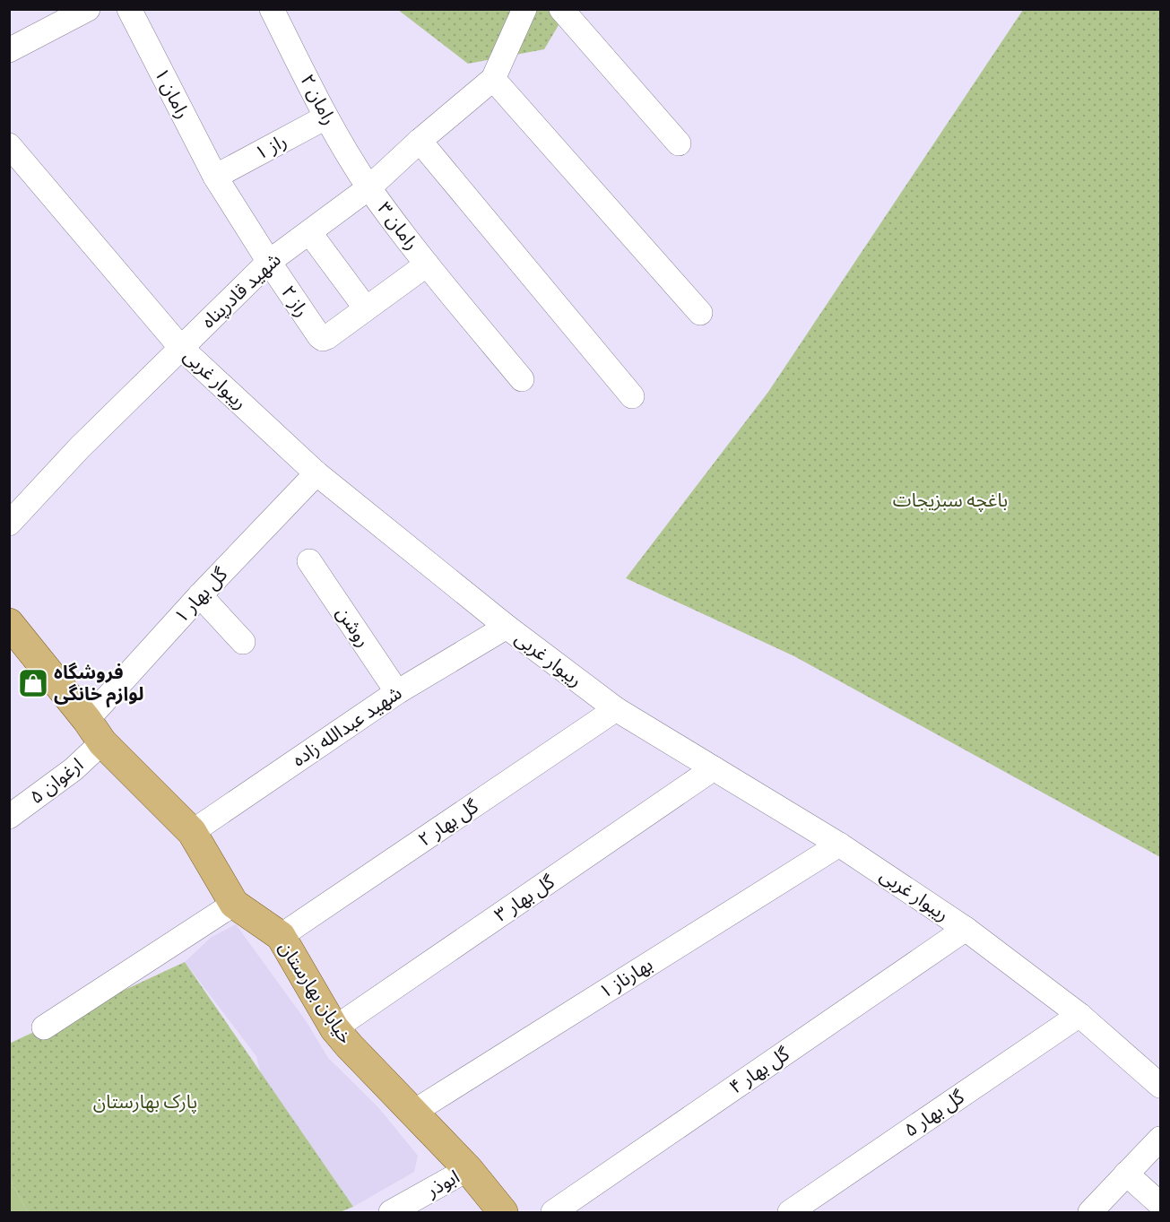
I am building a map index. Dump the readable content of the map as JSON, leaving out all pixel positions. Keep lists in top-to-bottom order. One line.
{"streets":{"main road":["خیابان بهارستان"],"street":["رامان ۱","رامان ۲","راز ۱","رامان ۳","شهید قادرپناه","راز ۲","ریبوار غربی","گل بهار ۱","روشن","شهید عبدالله زاده","ارغوان ۵","گل بهار ۲","گل بهار ۳","بهارناز ۱","گل بهار ۴","گل بهار ۵","ابوذر"]},"crossings":[["رامان ۱","راز ۱"],["رامان ۱","شهید قادرپناه"],["رامان ۱","راز ۲"],["رامان ۲","راز ۱"],["رامان ۲","رامان ۳"],["رامان ۲","شهید قادرپناه"],["رامان ۳","شهید قادرپناه"],["شهید قادرپناه","راز ۲"],["شهید قادرپناه","ریبوار غربی"],["ریبوار غربی","گل بهار ۱"],["ریبوار غربی","شهید عبدالله زاده"],["ریبوار غربی","گل بهار ۲"],["ریبوار غربی","گل بهار ۳"],["ریبوار غربی","بهارناز ۱"],["ریبوار غربی","گل بهار ۴"],["ریبوار غربی","گل بهار ۵"],["گل بهار ۱","ارغوان ۵"],["گل بهار ۱","خیابان بهارستان"],["روشن","شهید عبدالله زاده"],["شهید عبدالله زاده","خیابان بهارستان"],["ارغوان ۵","خیابان بهارستان"],["گل بهار ۲","خیابان بهارستان"],["گل بهار ۳","خیابان بهارستان"],["بهارناز ۱","خیابان بهارستان"],["خیابان بهارستان","ابوذر"]],"parks":["باغچه سبزیجات","پارک بهارستان"],"places":{"shop":["فروشگاه لوازم خانگی"]}}
